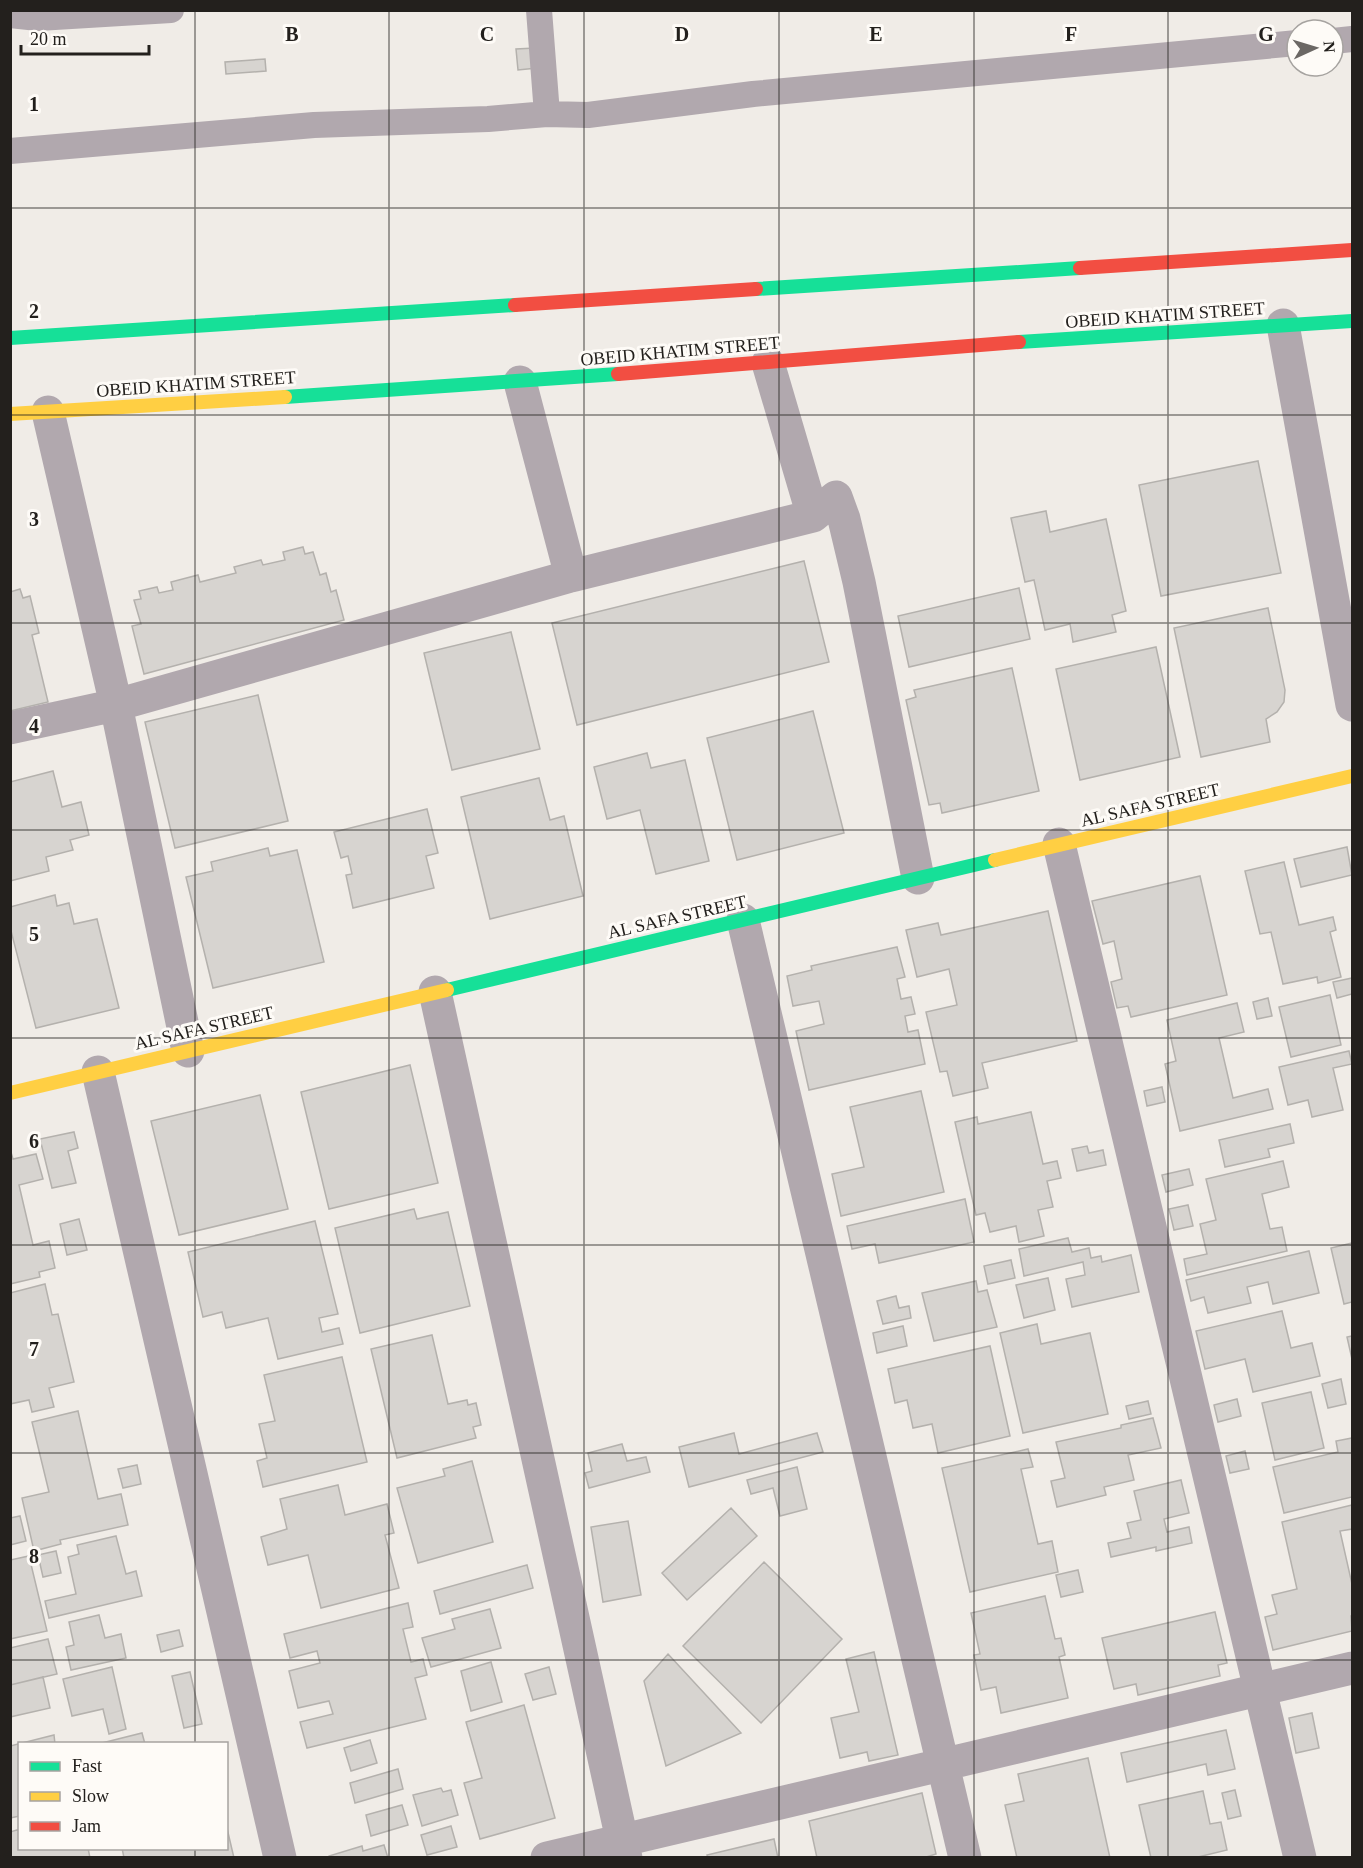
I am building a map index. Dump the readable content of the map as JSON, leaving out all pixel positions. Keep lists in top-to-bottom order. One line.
{"streets":{"main road":["OBEID KHATIM STREET","AL SAFA STREET"]},"legend":["Fast","Slow","Jam"],"scale_bar":"20 m","north":"right","grid":{"columns":["B","C","D","E","F","G"],"rows":["1","2","3","4","5","6","7","8"]}}
